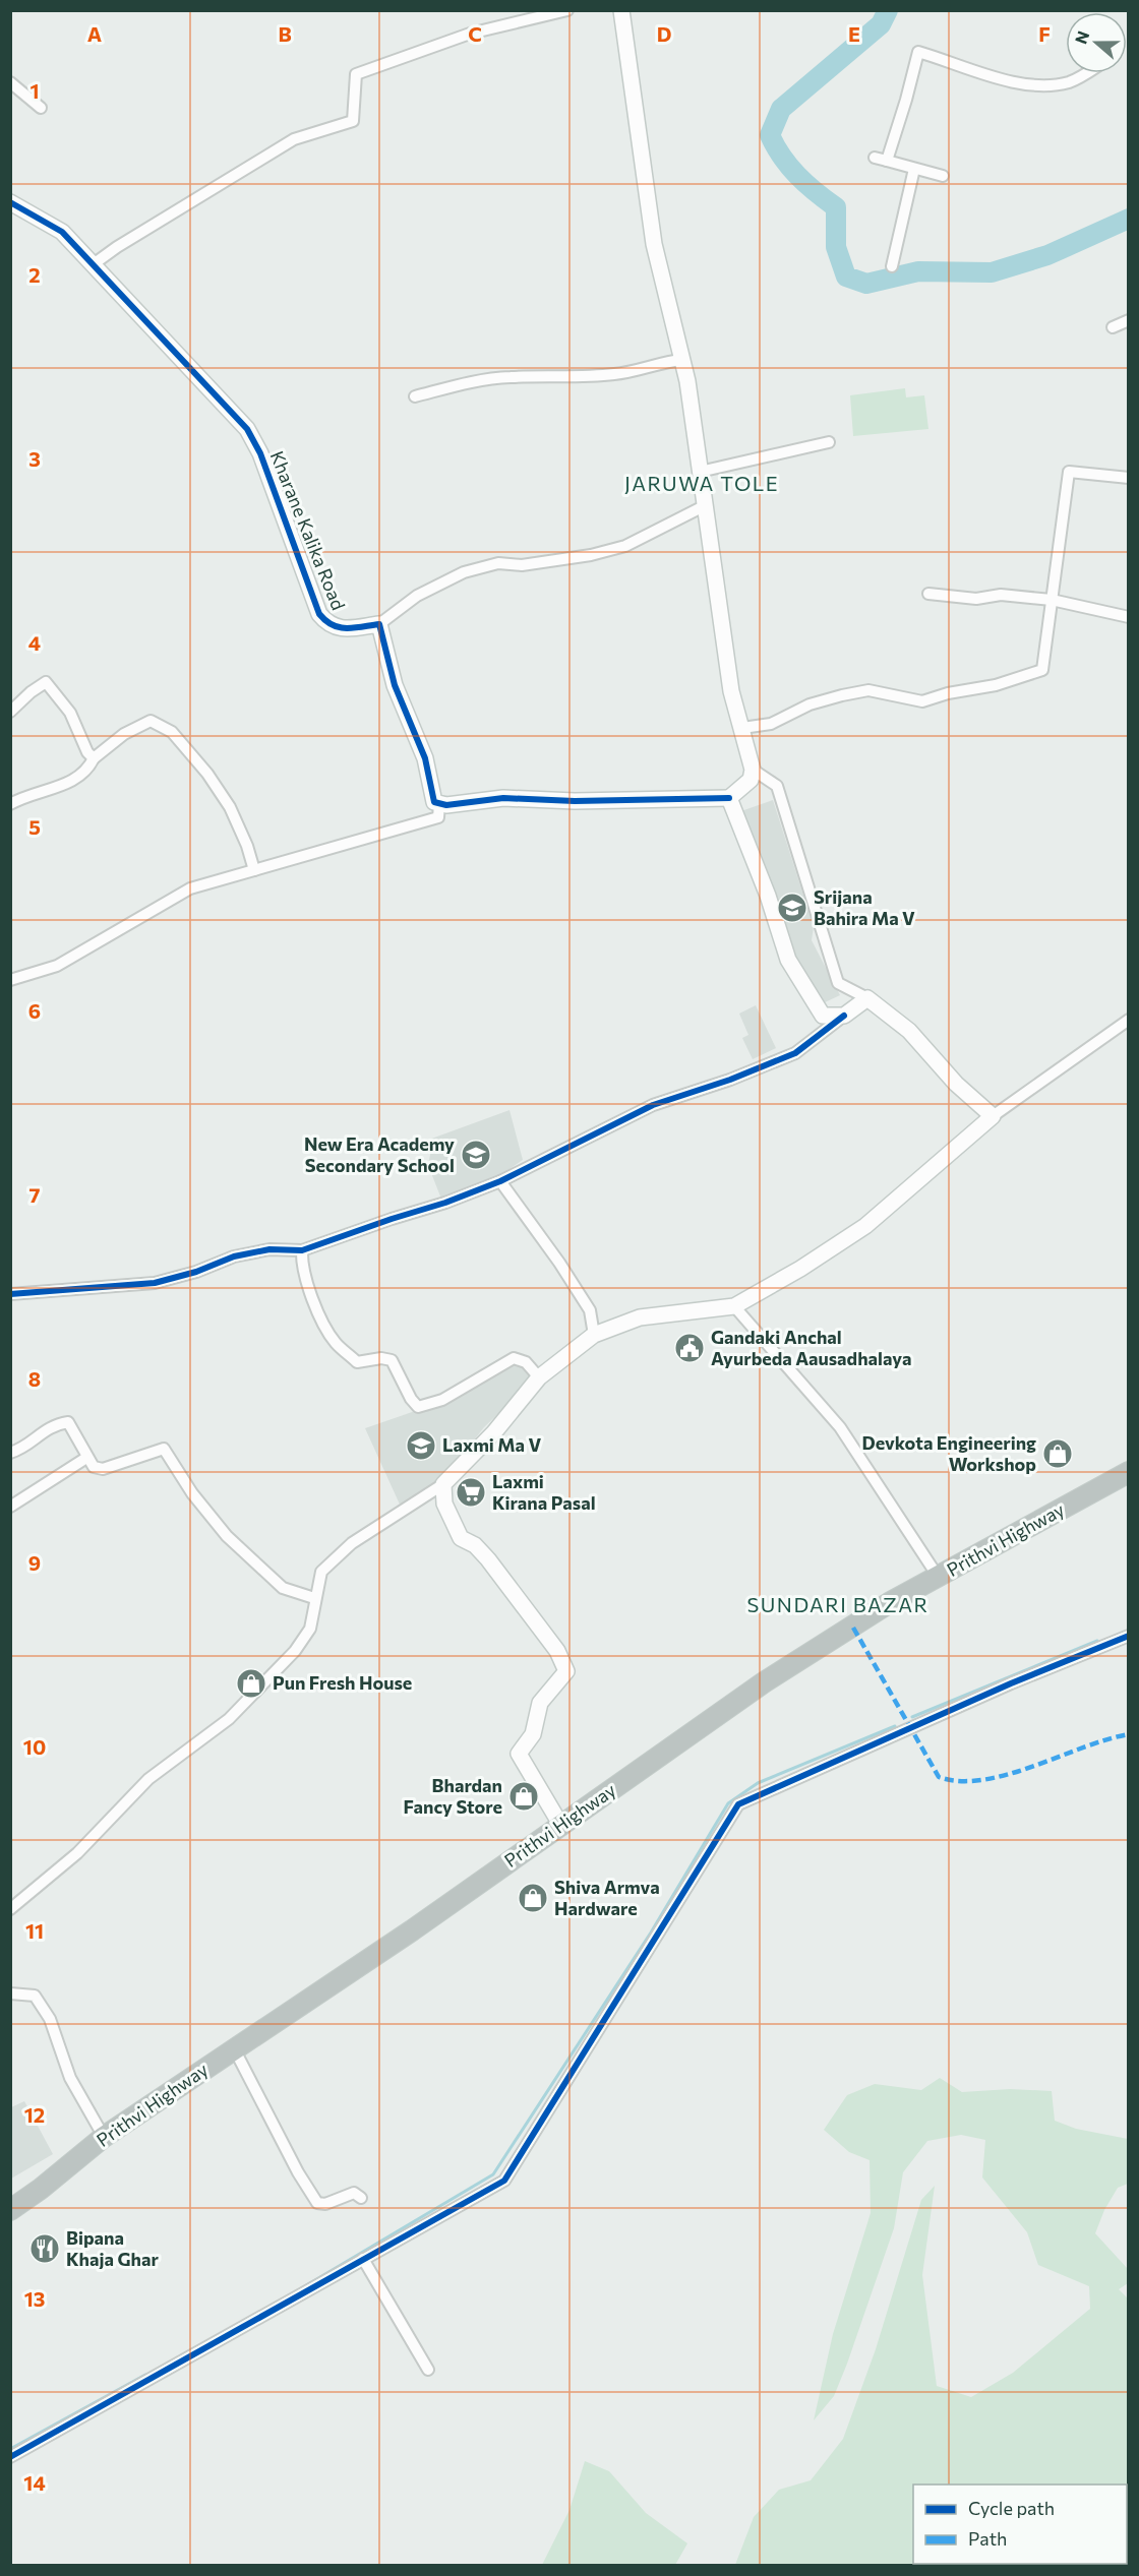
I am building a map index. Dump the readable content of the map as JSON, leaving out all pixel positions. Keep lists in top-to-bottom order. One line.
{"streets":{"highway":["Prithvi Highway"],"main road":["Kharane Kalika Road"]},"districts":["JARUWA TOLE","SUNDARI BAZAR"],"places":{"school or university":["Srijana Bahira Ma V","New Era Academy Secondary School","Laxmi Ma V"],"public building":["Gandaki Anchal Ayurbeda Aausadhalaya"],"shop":["Devkota Engineering Workshop","Pun Fresh House","Bhardan Fancy Store","Shiva Armva Hardware"],"supermarket":["Laxmi Kirana Pasal"],"restaurant":["Bipana Khaja Ghar"]},"legend":["Cycle path","Path"],"north":"left","grid":{"columns":["A","B","C","D","E","F"],"rows":["1","2","3","4","5","6","7","8","9","10","11","12","13","14"]}}
